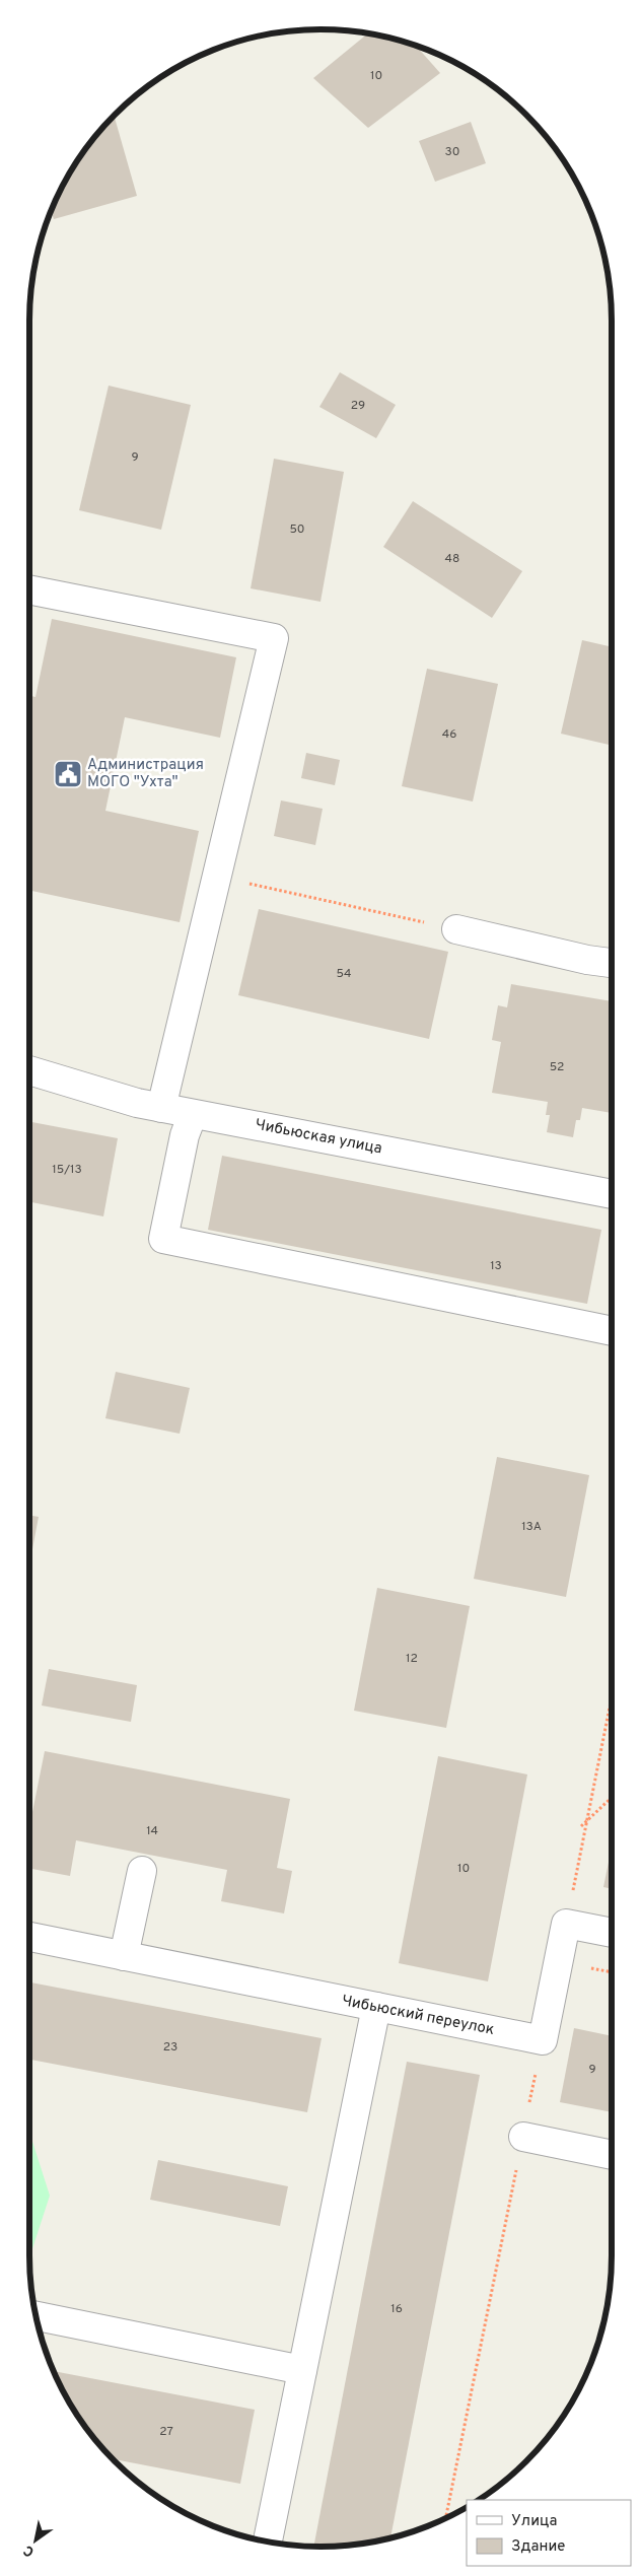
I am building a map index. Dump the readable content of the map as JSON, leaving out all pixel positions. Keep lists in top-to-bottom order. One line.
{"streets":{"street":["Чибьюская улица","Чибьюский переулок"]},"places":{"public building":["Администрация МОГО \"Ухта\""]},"house_numbers":["10","30","29","9","50","48","46","54","52","15/13","13","13А","12","14","10","23","9","16","27"],"legend":["Улица","Здание"],"north":"bottom left"}
